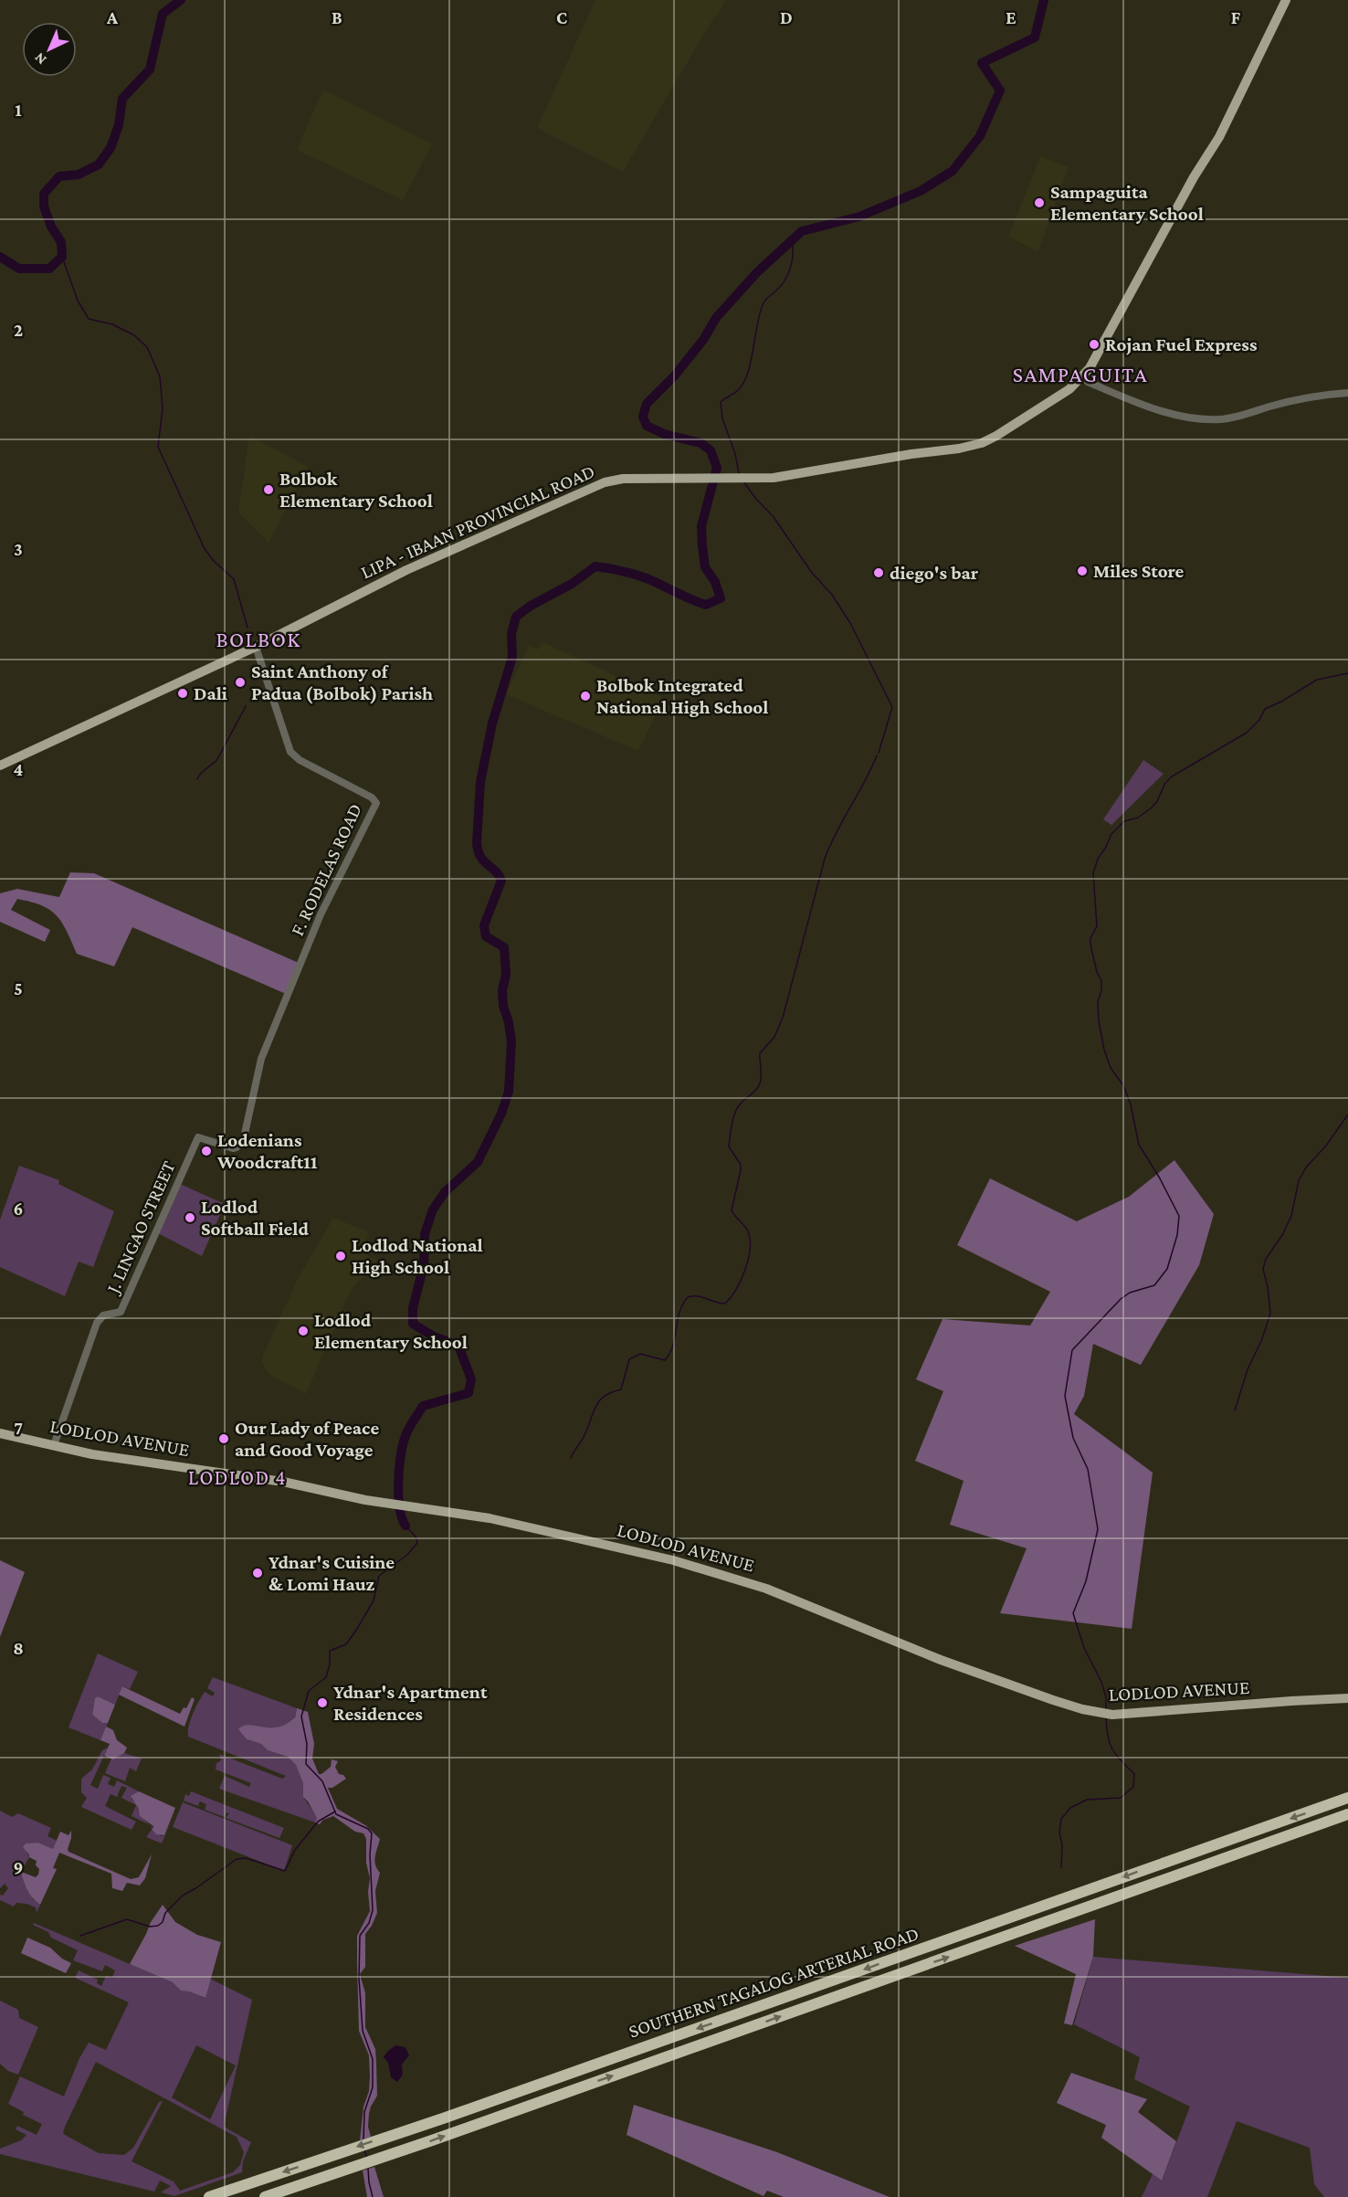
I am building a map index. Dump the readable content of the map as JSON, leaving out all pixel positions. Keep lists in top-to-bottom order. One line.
{"streets":{"highway":["SOUTHERN TAGALOG ARTERIAL ROAD"],"main road":["LIPA - IBAAN PROVINCIAL ROAD","LODLOD AVENUE"],"street":["F. RODELAS ROAD","J. LINGAO STREET"]},"crossings":[["LIPA - IBAAN PROVINCIAL ROAD","F. RODELAS ROAD"],["F. RODELAS ROAD","J. LINGAO STREET"],["J. LINGAO STREET","LODLOD AVENUE"]],"districts":["SAMPAGUITA","BOLBOK","LODLOD 4"],"places":["Sampaguita Elementary School","Rojan Fuel Express","Bolbok Elementary School","Miles Store","diego's bar","Saint Anthony of Padua (Bolbok) Parish","Dali","Bolbok Integrated National High School","Lodenians Woodcraft11","Lodlod Softball Field","Lodlod National High School","Lodlod Elementary School","Our Lady of Peace and Good Voyage","Ydnar's Cuisine & Lomi Hauz","Ydnar's Apartment Residences"],"north":"bottom left","grid":{"columns":["A","B","C","D","E","F"],"rows":["1","2","3","4","5","6","7","8","9"]}}
